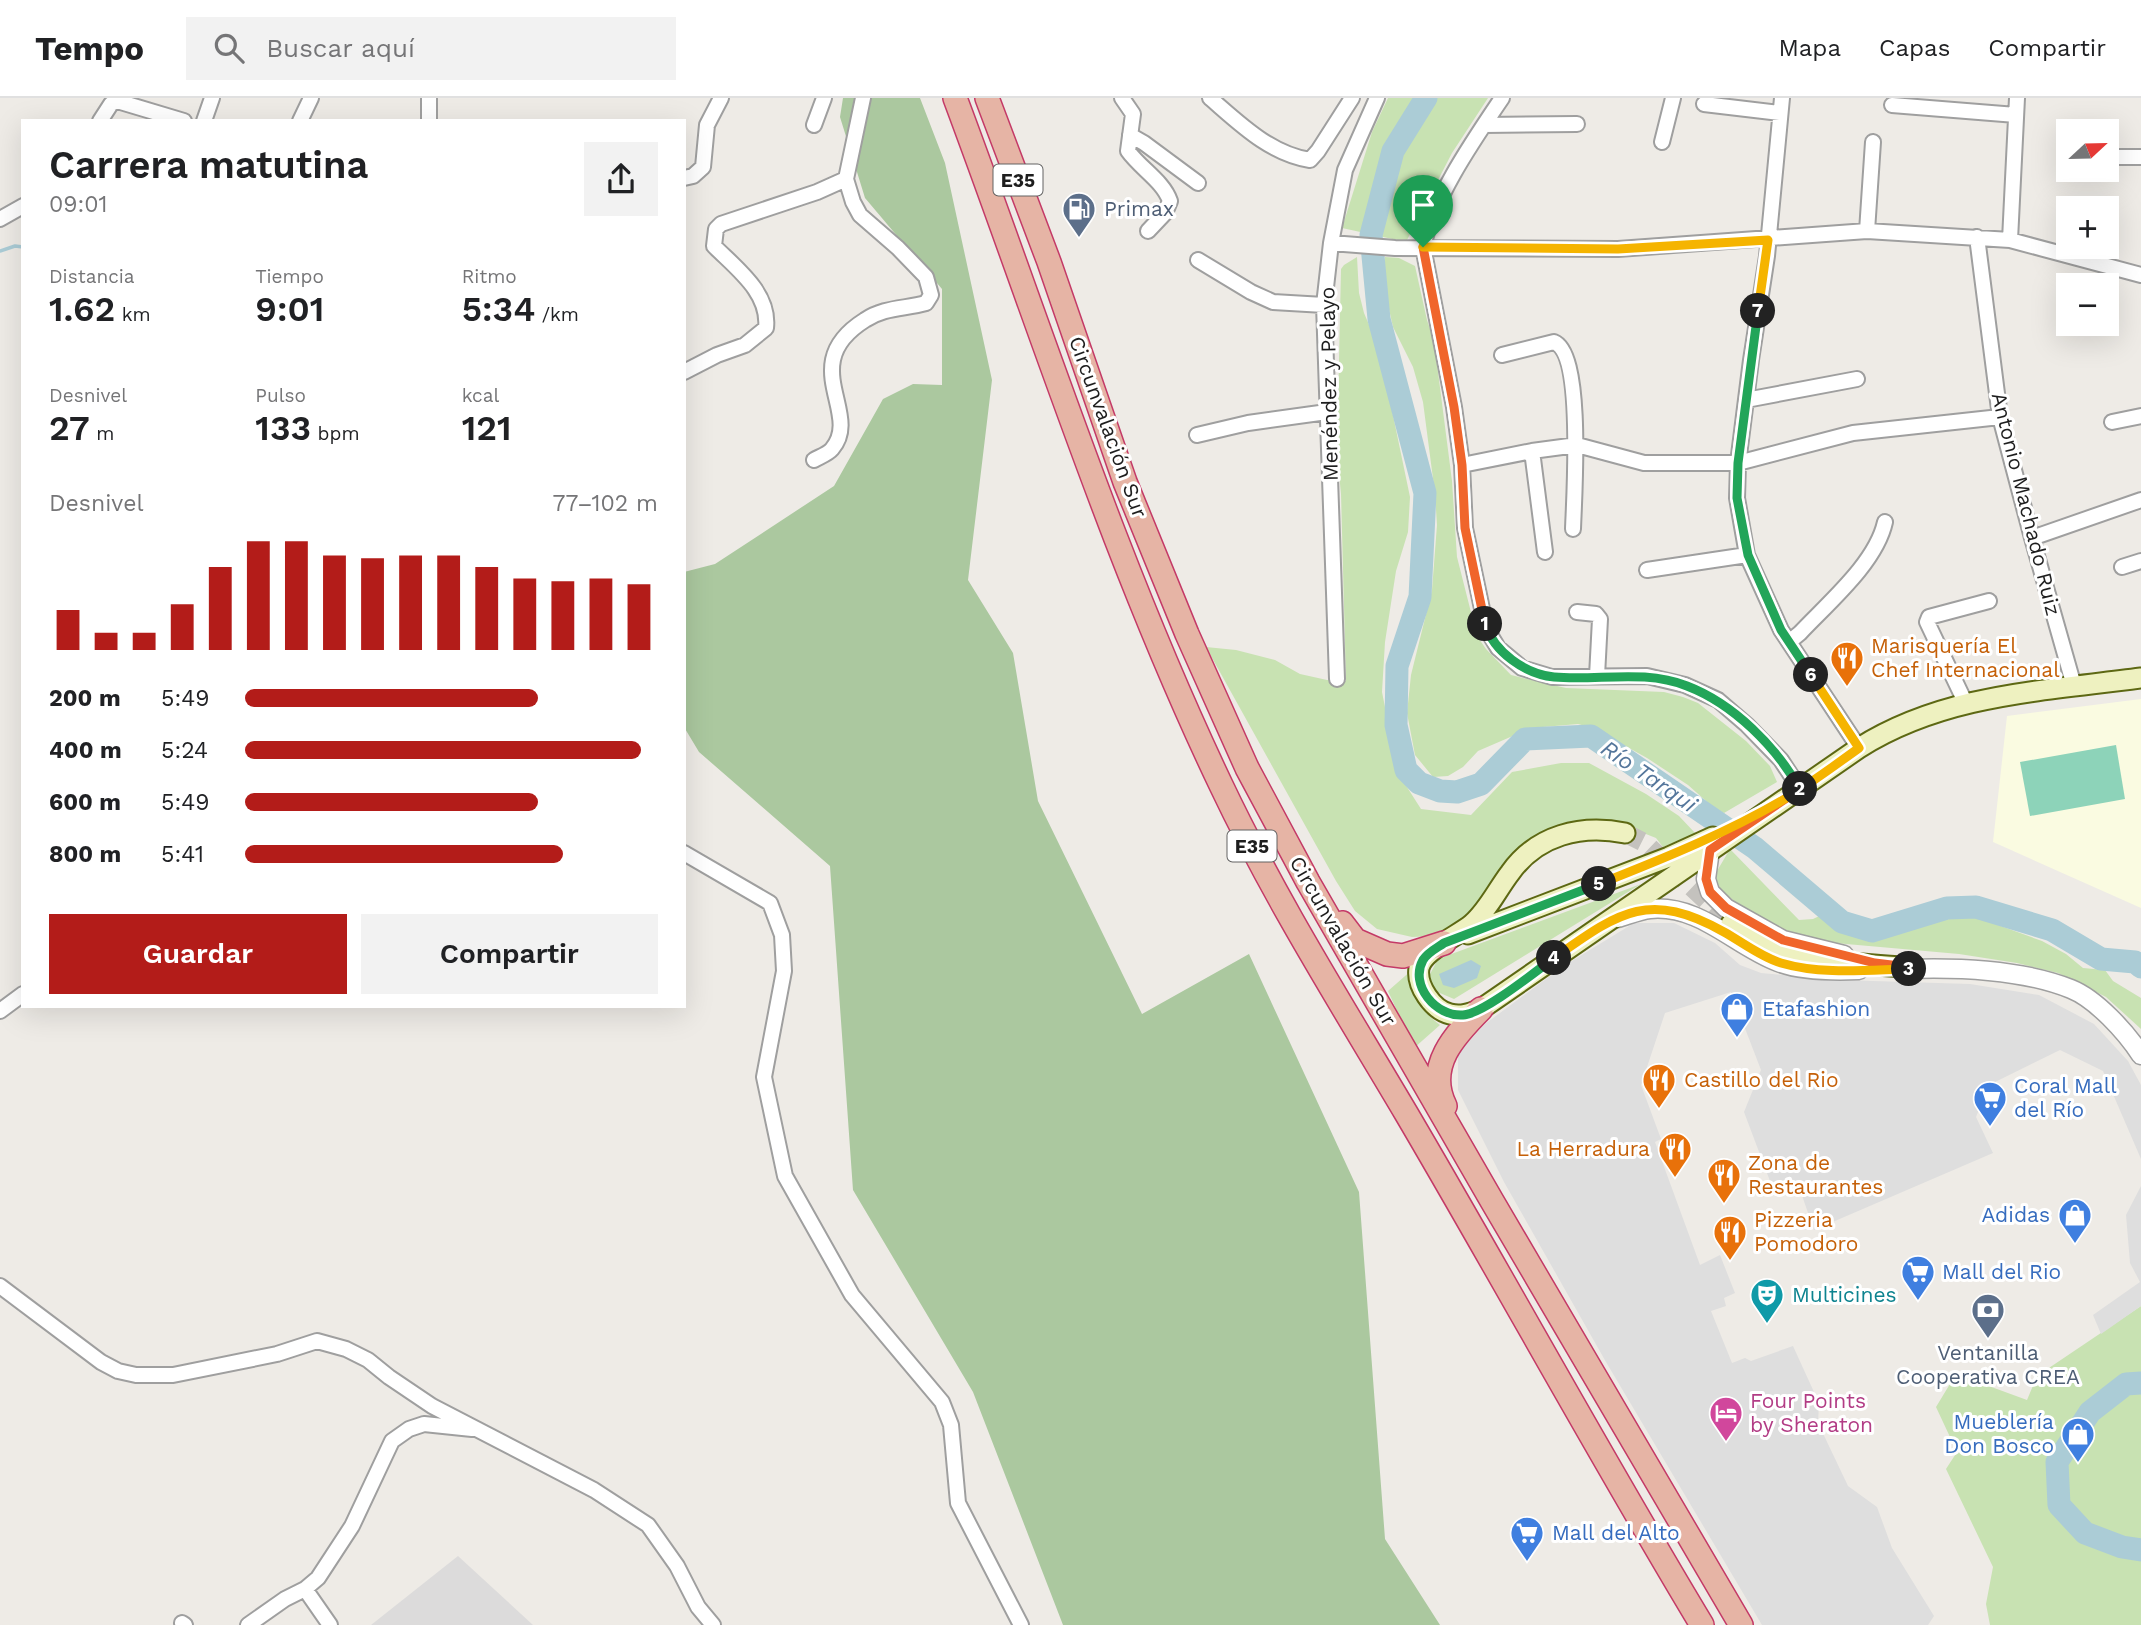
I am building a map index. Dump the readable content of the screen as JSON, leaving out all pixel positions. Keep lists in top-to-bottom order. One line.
{"streets":{"highway":["E35","Circunvalación Sur"],"street":["Menéndez y Pelayo","Antonio Machado Ruiz"]},"water":["Río Tarqui"],"places":{"fuel station":["Primax"],"restaurant":["Marisquería El Chef Internacional","Castillo del Rio","La Herradura","Zona de Restaurantes","Pizzeria Pomodoro"],"shop":["Etafashion","Adidas","Mueblería Don Bosco"],"supermarket":["Coral Mall del Río","Mall del Rio","Mall del Alto"],"theatre":["Multicines"],"bank":["Ventanilla Cooperativa CREA"],"hotel":["Four Points by Sheraton"]},"north":"right","page":{"header":"Tempo","search":"Buscar aquí","nav":["Mapa","Capas","Compartir"],"map_buttons":["+","−"],"heading":["Carrera matutina","09:01"],"stats":[["Distancia","1.62 km"],["Tiempo","9:01"],["Ritmo","5:34 /km"],["Desnivel","27 m"],["Pulso","133 bpm"],["kcal","121"]],"pins":["7","1","6","2","5","4","3"],"chart":["Desnivel","77–102 m"],"list":[{"name":"200 m","note":"5:49"},{"name":"400 m","note":"5:24"},{"name":"600 m","note":"5:49"},{"name":"800 m","note":"5:41"}],"buttons":["Guardar","Compartir"]}}
